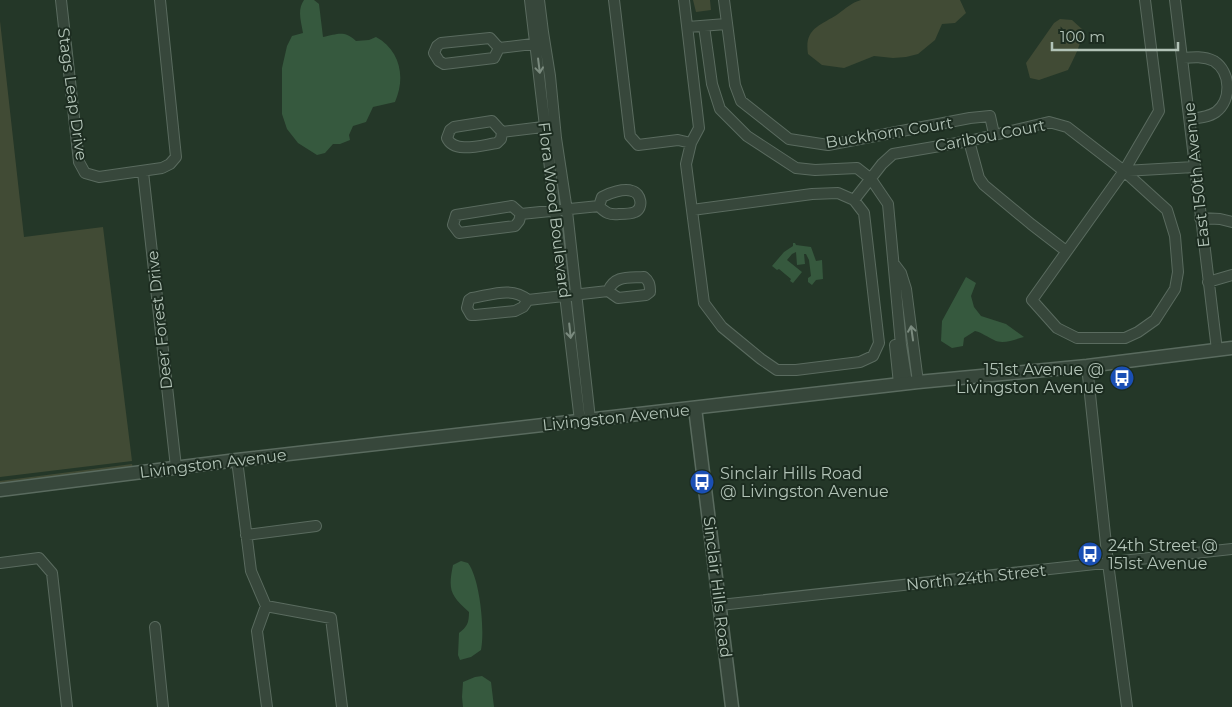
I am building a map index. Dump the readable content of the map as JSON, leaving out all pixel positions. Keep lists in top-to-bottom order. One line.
{"streets":{"street":["Stags Leap Drive","Buckhorn Court","Caribou Court","East 150th Avenue","Flora Wood Boulevard","Deer Forest Drive","Livingston Avenue","North 24th Street","Sinclair Hills Road"]},"crossings":[["Stags Leap Drive","Deer Forest Drive"],["Buckhorn Court","Caribou Court"],["East 150th Avenue","Livingston Avenue"],["Flora Wood Boulevard","Livingston Avenue"],["Deer Forest Drive","Livingston Avenue"],["Livingston Avenue","Sinclair Hills Road"],["North 24th Street","Sinclair Hills Road"]],"places":{"bus stop":["151st Avenue @ Livingston Avenue","Sinclair Hills Road @ Livingston Avenue","24th Street @ 151st Avenue"]},"scale_bar":"100 m"}
